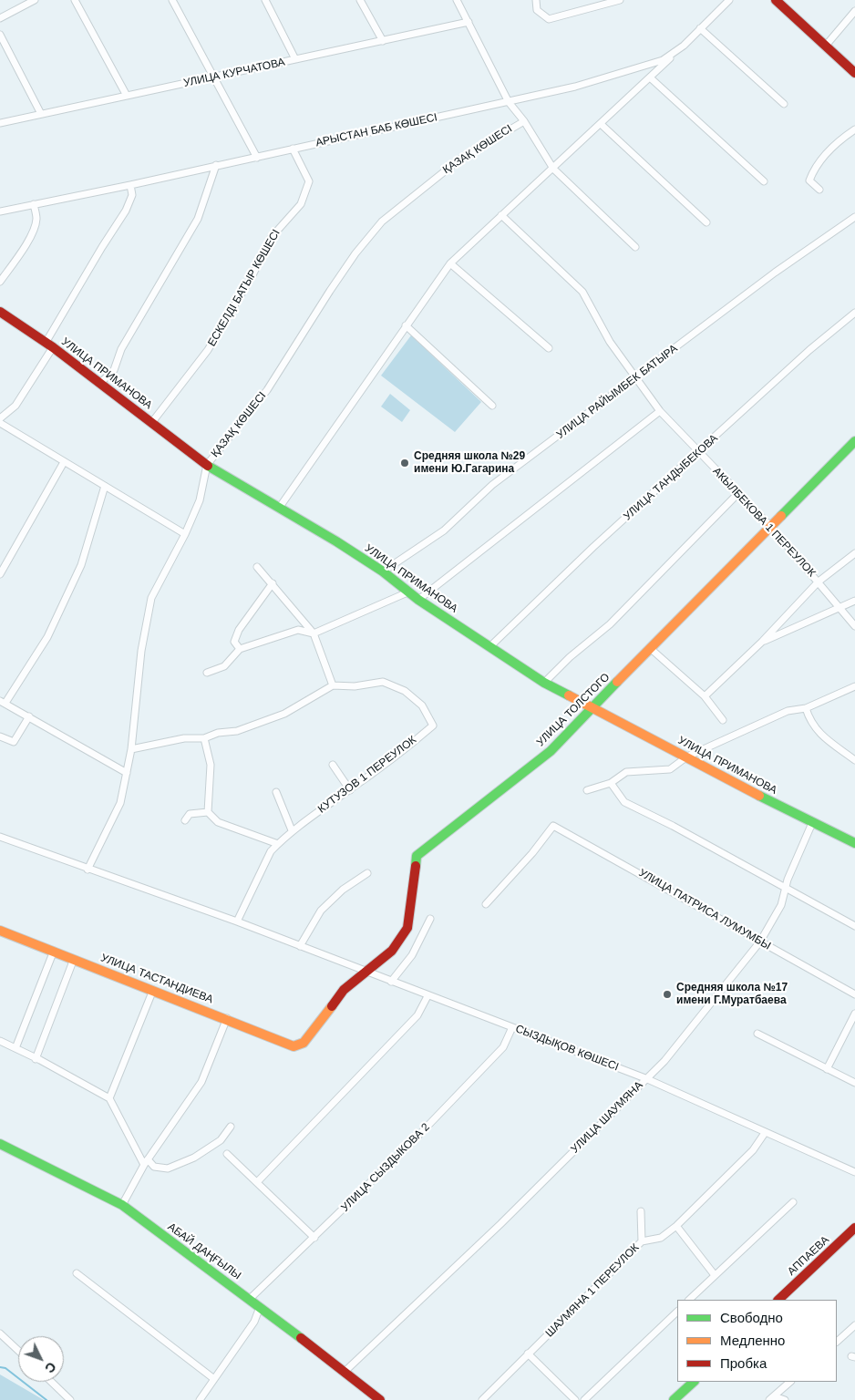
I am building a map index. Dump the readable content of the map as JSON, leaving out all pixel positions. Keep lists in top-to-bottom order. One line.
{"streets":{"street":["УЛИЦА КУРЧАТОВА","АРЫСТАН БАБ КӨШЕСІ","ҚАЗАҚ КӨШЕСІ","ЕСКЕЛДІ БАТЫР КӨШЕСІ","УЛИЦА ПРИМАНОВА","УЛИЦА РАЙЫМБЕК БАТЫРА","УЛИЦА ТАНДЫБЕКОВА","АКЫЛБЕКОВА 1 ПЕРЕУЛОК","УЛИЦА ТОЛСТОГО","КУТУЗОВ 1 ПЕРЕУЛОК","УЛИЦА ПАТРИСА ЛУМУМБЫ","УЛИЦА ТАСТАНДИЕВА","СЫЗДЫҚОВ КӨШЕСІ","УЛИЦА ШАУМЯНА","УЛИЦА СЫЗДЫКОВА 2","АБАЙ ДАҢҒЫЛЫ","АППАЕВА","ШАУМЯНА 1 ПЕРЕУЛОК"]},"crossings":[["АРЫСТАН БАБ КӨШЕСІ","ЕСКЕЛДІ БАТЫР КӨШЕСІ"],["ҚАЗАҚ КӨШЕСІ","УЛИЦА ПРИМАНОВА"],["ҚАЗАҚ КӨШЕСІ","СЫЗДЫҚОВ КӨШЕСІ"],["ЕСКЕЛДІ БАТЫР КӨШЕСІ","УЛИЦА ПРИМАНОВА"],["УЛИЦА ПРИМАНОВА","УЛИЦА РАЙЫМБЕК БАТЫРА"],["УЛИЦА ПРИМАНОВА","УЛИЦА ТАНДЫБЕКОВА"],["УЛИЦА ПРИМАНОВА","УЛИЦА ТОЛСТОГО"],["УЛИЦА ПРИМАНОВА","УЛИЦА ШАУМЯНА"],["УЛИЦА РАЙЫМБЕК БАТЫРА","АКЫЛБЕКОВА 1 ПЕРЕУЛОК"],["УЛИЦА ТАНДЫБЕКОВА","АКЫЛБЕКОВА 1 ПЕРЕУЛОК"],["АКЫЛБЕКОВА 1 ПЕРЕУЛОК","УЛИЦА ТОЛСТОГО"],["УЛИЦА ТОЛСТОГО","УЛИЦА ТАСТАНДИЕВА"],["УЛИЦА ТОЛСТОГО","СЫЗДЫҚОВ КӨШЕСІ"],["КУТУЗОВ 1 ПЕРЕУЛОК","СЫЗДЫҚОВ КӨШЕСІ"],["УЛИЦА ПАТРИСА ЛУМУМБЫ","УЛИЦА ШАУМЯНА"],["СЫЗДЫҚОВ КӨШЕСІ","УЛИЦА ШАУМЯНА"],["СЫЗДЫҚОВ КӨШЕСІ","УЛИЦА СЫЗДЫКОВА 2"],["СЫЗДЫҚОВ КӨШЕСІ","ШАУМЯНА 1 ПЕРЕУЛОК"],["УЛИЦА ШАУМЯНА","АБАЙ ДАҢҒЫЛЫ"],["УЛИЦА СЫЗДЫКОВА 2","АБАЙ ДАҢҒЫЛЫ"]],"places":["Средняя школа №29 имени Ю.Гагарина","Средняя школа №17 имени Г.Муратбаева"],"legend":["Свободно","Медленно","Пробка"],"north":"bottom right"}
